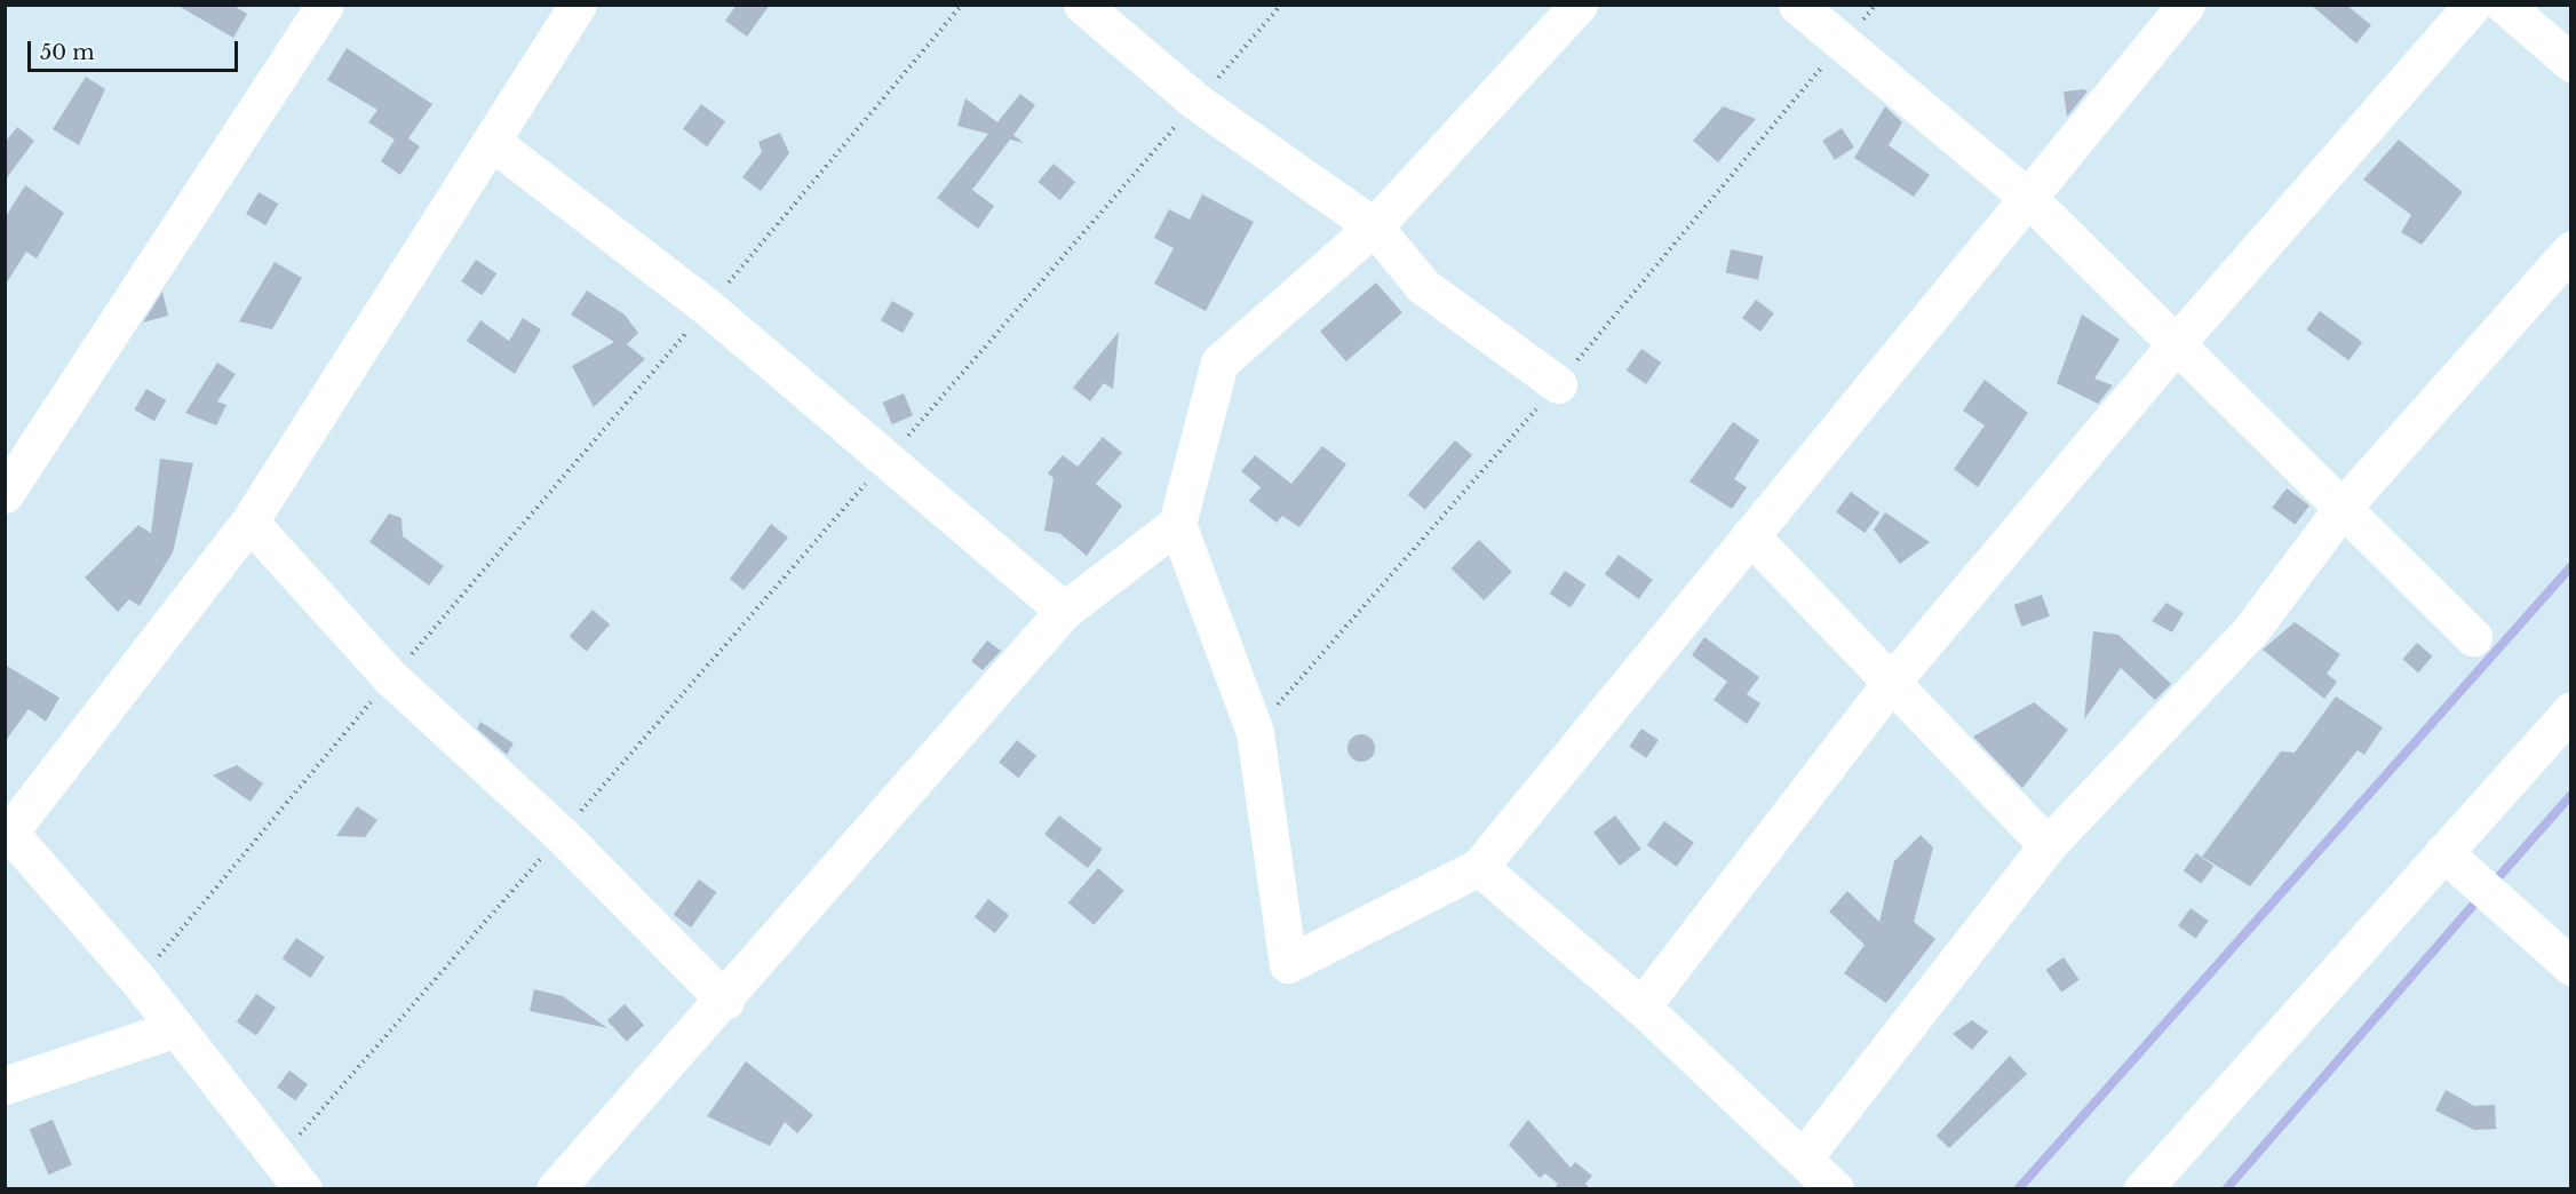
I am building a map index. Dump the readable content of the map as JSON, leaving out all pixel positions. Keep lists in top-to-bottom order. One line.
{"scale_bar":"50 m"}
